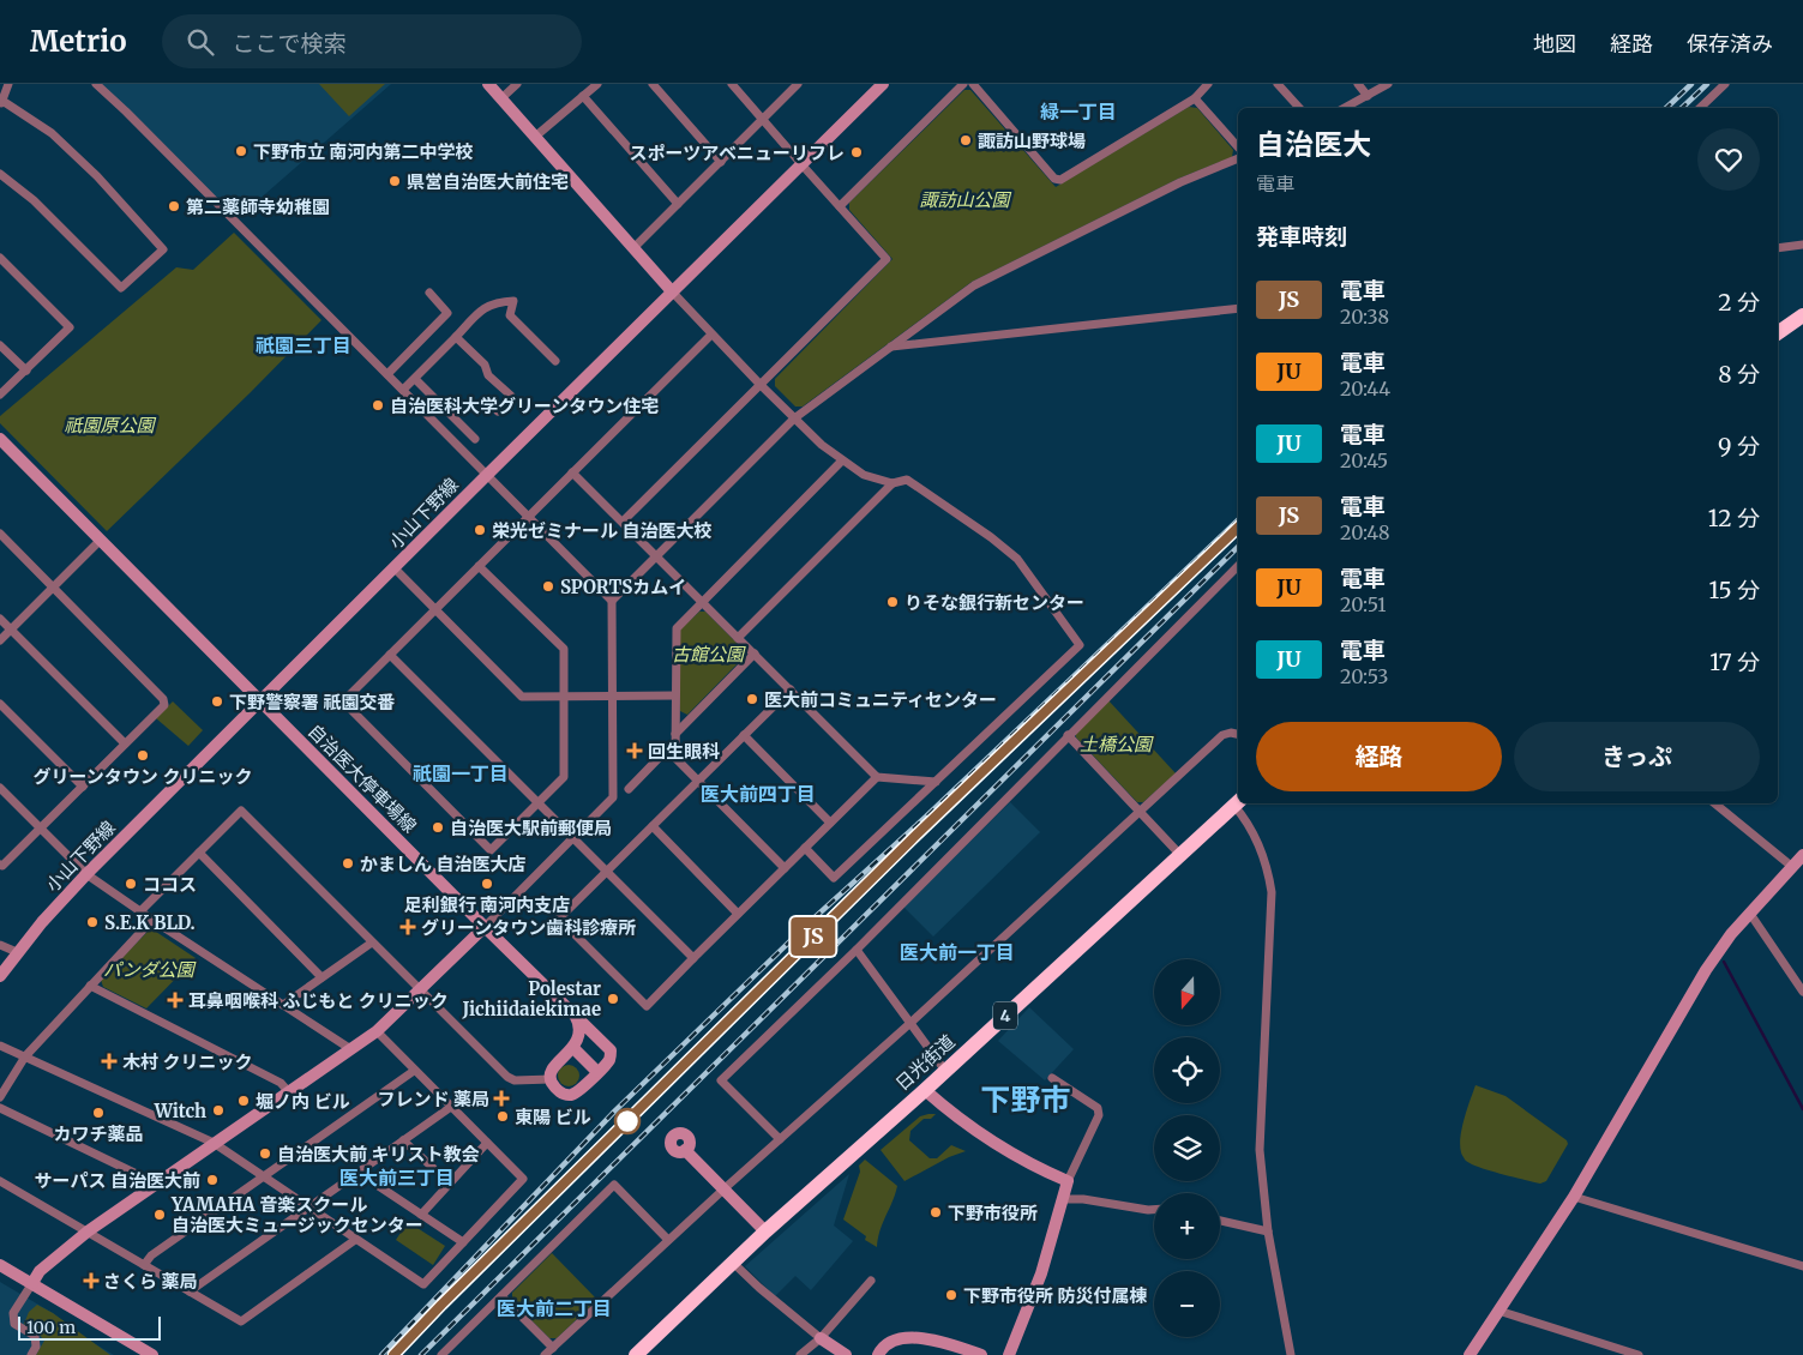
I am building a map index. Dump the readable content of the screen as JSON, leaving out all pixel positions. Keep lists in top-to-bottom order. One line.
{"streets":{"highway":["4","日光街道"],"street":["小山下野線","自治医大停車場線"]},"crossings":[["小山下野線","自治医大停車場線"]],"districts":["緑一丁目","祇園三丁目","祇園一丁目","医大前四丁目","医大前一丁目","下野市","医大前三丁目","医大前二丁目"],"parks":["諏訪山公園","祇園原公園","古館公園","土橋公園","パンダ公園"],"places":{"other":["諏訪山野球場","下野市立 南河内第二中学校","スポーツアベニューリフレ","県営自治医大前住宅","第二薬師寺幼稚園","自治医科大学グリーンタウン住宅","栄光ゼミナール 自治医大校","SPORTSカムイ","りそな銀行新センター","医大前コミュニティセンター","下野警察署 祇園交番","グリーンタウン クリニック","自治医大駅前郵便局","かましん 自治医大店","ココス","足利銀行 南河内支店","S.E.K BLD.","Polestar Jichiidaiekimae","堀ノ内 ビル","Witch","カワチ薬品","東陽 ビル","自治医大前 キリスト教会","サーパス 自治医大前","下野市役所","YAMAHA 音楽スクール 自治医大ミュージックセンター","下野市役所 防災付属棟"],"health":["回生眼科","グリーンタウン歯科診療所","耳鼻咽喉科 ふじもと クリニック","木村 クリニック","フレンド 薬局","さくら 薬局"]},"scale_bar":"100 m","north":"bottom","page":{"header":"Metrio","search":"ここで検索","nav":["地図","経路","保存済み"],"on_map":"JS","heading":[["自治医大","電車"],"発車時刻"],"list":[{"mark":"JS","name":"電車","note":"20:38","value":"2 分"},{"mark":"JU","name":"電車","note":"20:44","value":"8 分"},{"mark":"JU","name":"電車","note":"20:45","value":"9 分"},{"mark":"JS","name":"電車","note":"20:48","value":"12 分"},{"mark":"JU","name":"電車","note":"20:51","value":"15 分"},{"mark":"JU","name":"電車","note":"20:53","value":"17 分"}],"buttons":["経路","きっぷ"],"map_buttons":["+","−"],"scale":"100 m"}}
